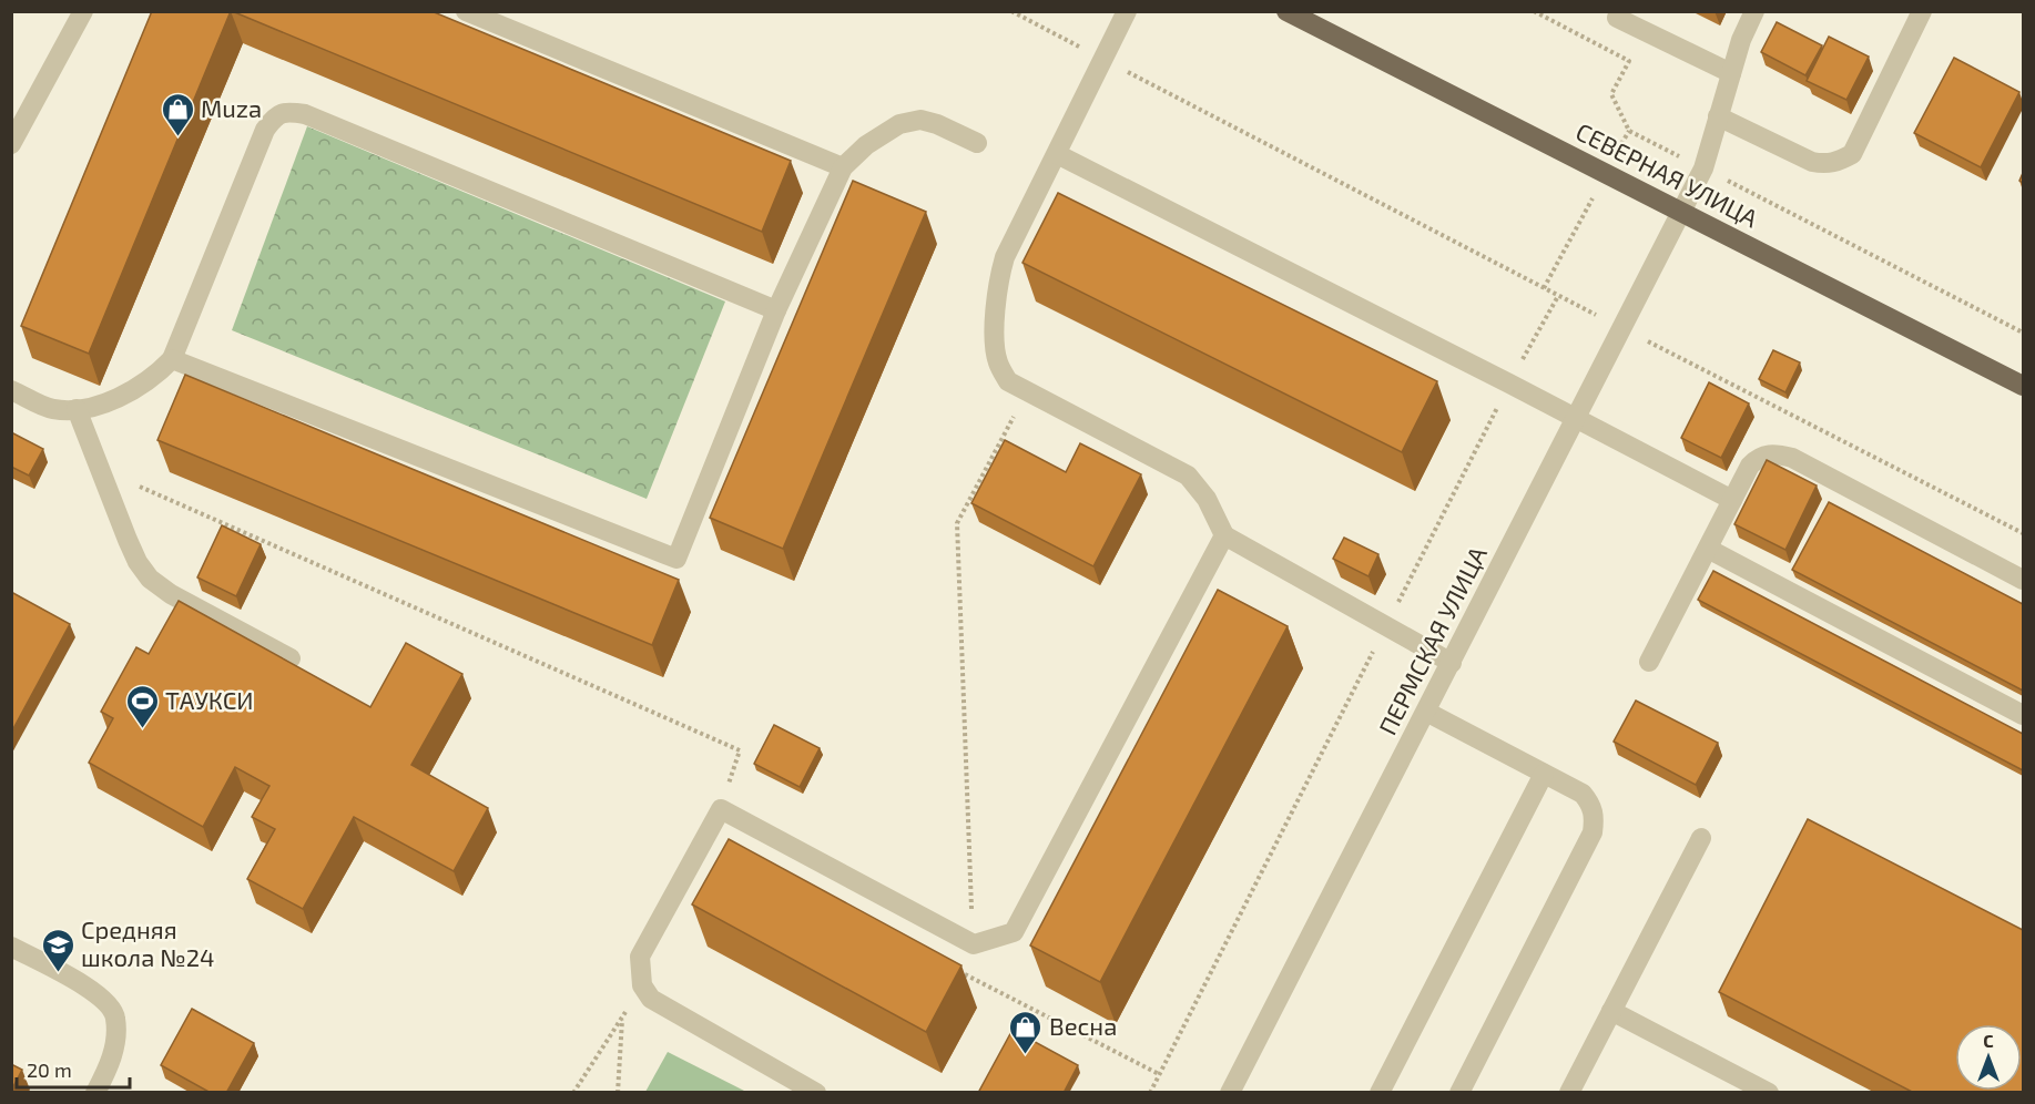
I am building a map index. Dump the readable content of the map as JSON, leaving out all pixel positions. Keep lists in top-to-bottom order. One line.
{"streets":{"main road":["СЕВЕРНАЯ УЛИЦА"],"street":["ПЕРМСКАЯ УЛИЦА"]},"crossings":[["СЕВЕРНАЯ УЛИЦА","ПЕРМСКАЯ УЛИЦА"]],"places":{"shop":["Muza","Весна"],"sports":["ТАУКСИ"],"school or university":["Средняя школа №24"]},"scale_bar":"20 m","north":"top"}
